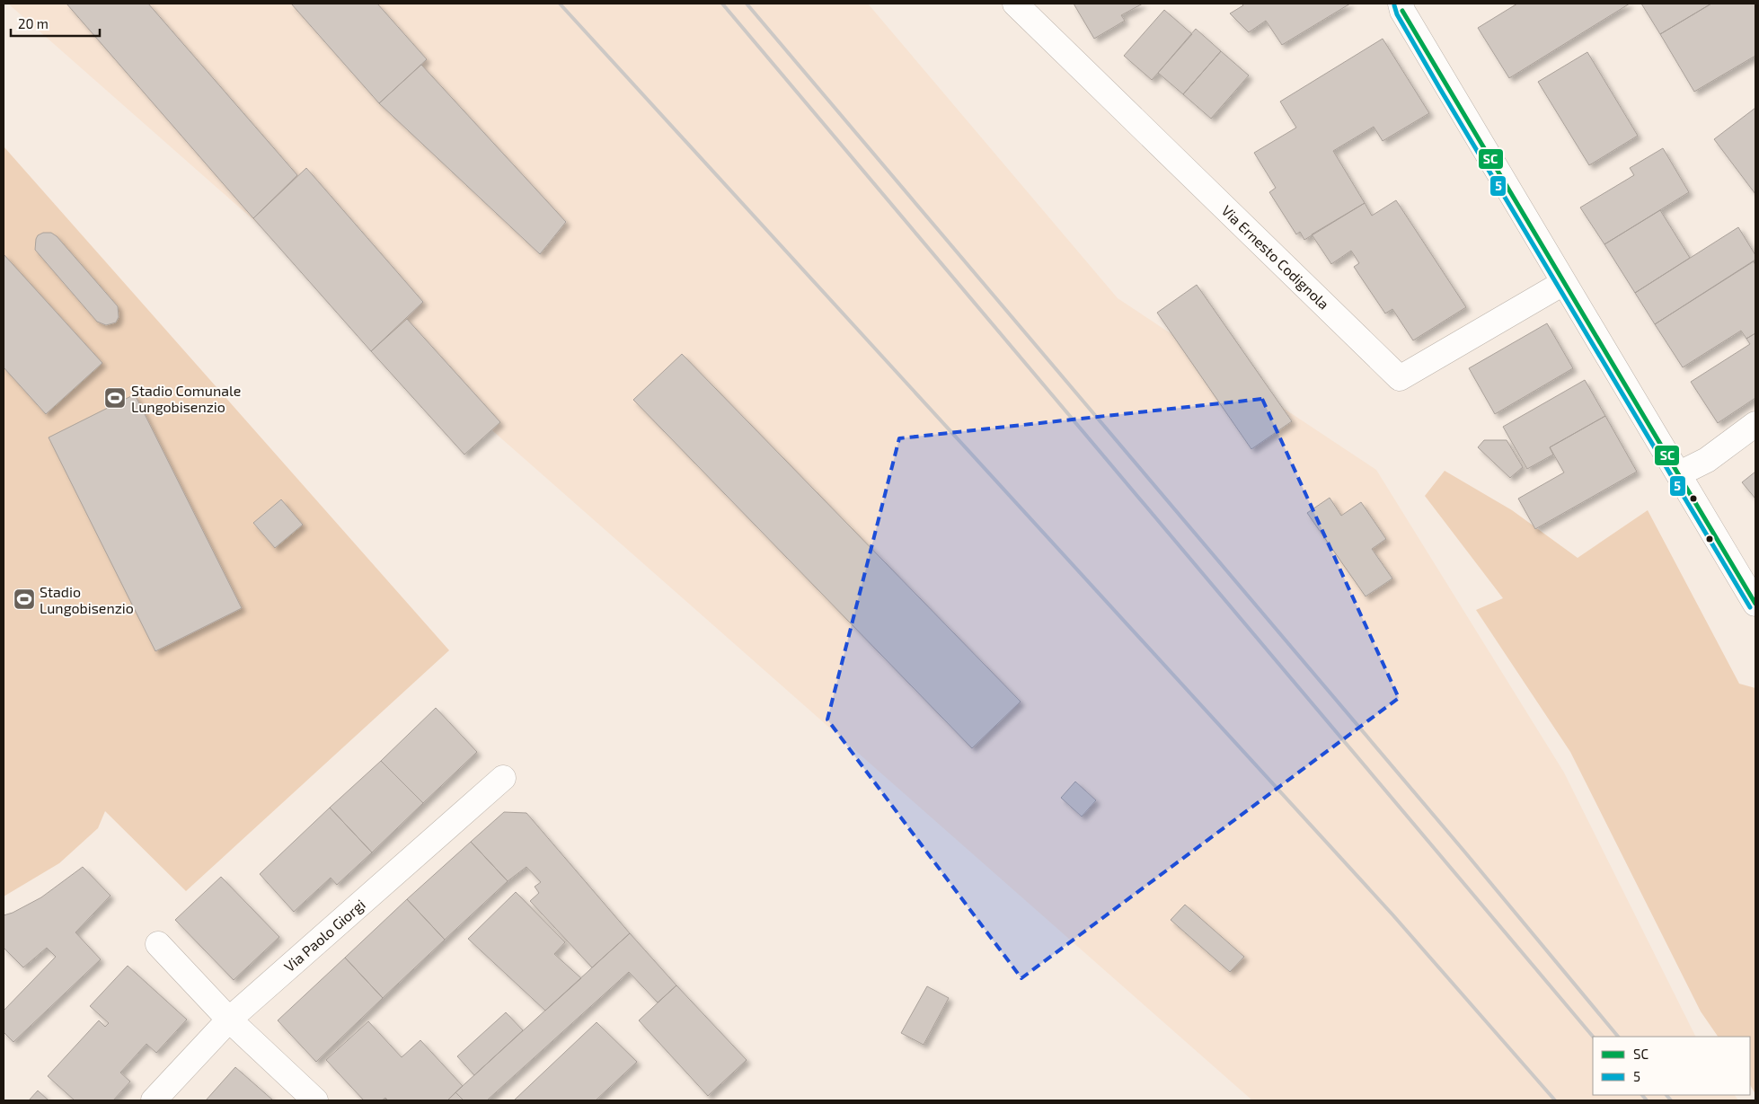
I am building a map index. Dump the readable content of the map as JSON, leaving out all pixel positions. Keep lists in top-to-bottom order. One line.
{"streets":{"street":["Via Ernesto Codignola","Via Paolo Giorgi"]},"places":{"sports":["Stadio Comunale Lungobisenzio","Stadio Lungobisenzio"]},"lines":["transit line 5","transit line SC"],"legend":["SC","5"],"scale_bar":"20 m"}
